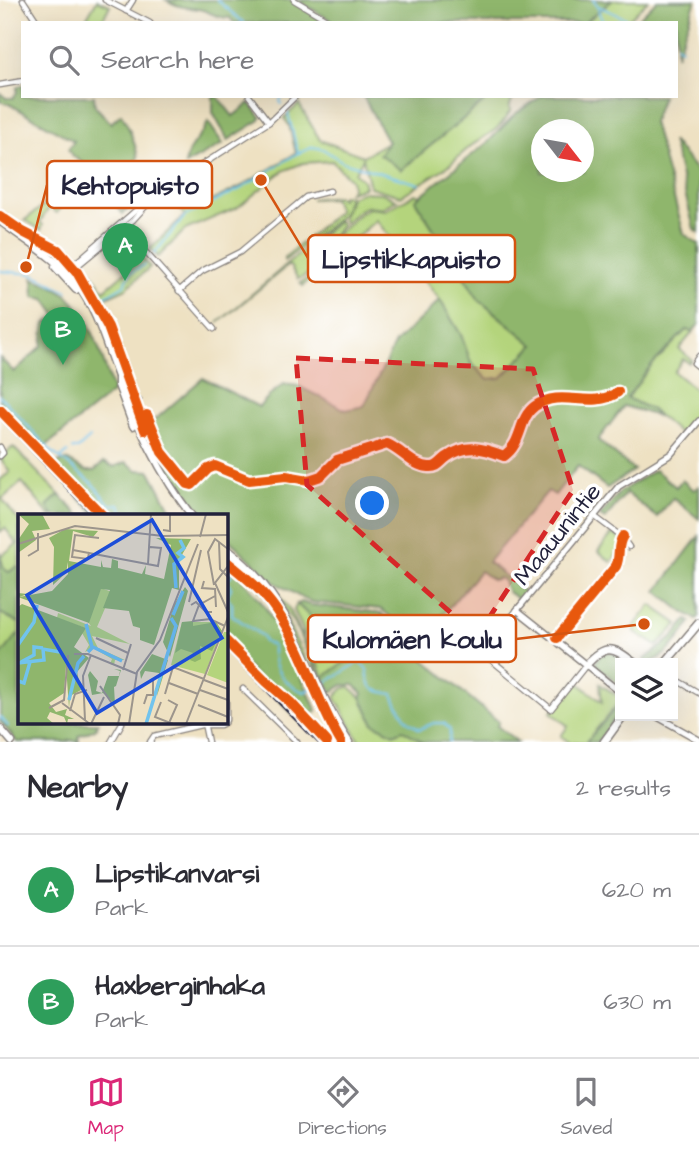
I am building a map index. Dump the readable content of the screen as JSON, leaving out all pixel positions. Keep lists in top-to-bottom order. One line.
{"streets":{"street":["Maauunintie"]},"places":["Lipstikkapuisto","Kehtopuisto","Kulomäen koulu"],"north":"bottom right","page":{"search":"Search here","pins":["A","B"],"heading":["Nearby","2 results"],"list":[{"mark":"A","name":"Lipstikanvarsi","note":"Park","value":"620 m"},{"mark":"B","name":"Haxberginhaka","note":"Park","value":"630 m"}],"nav":["Map","Directions","Saved"]}}
